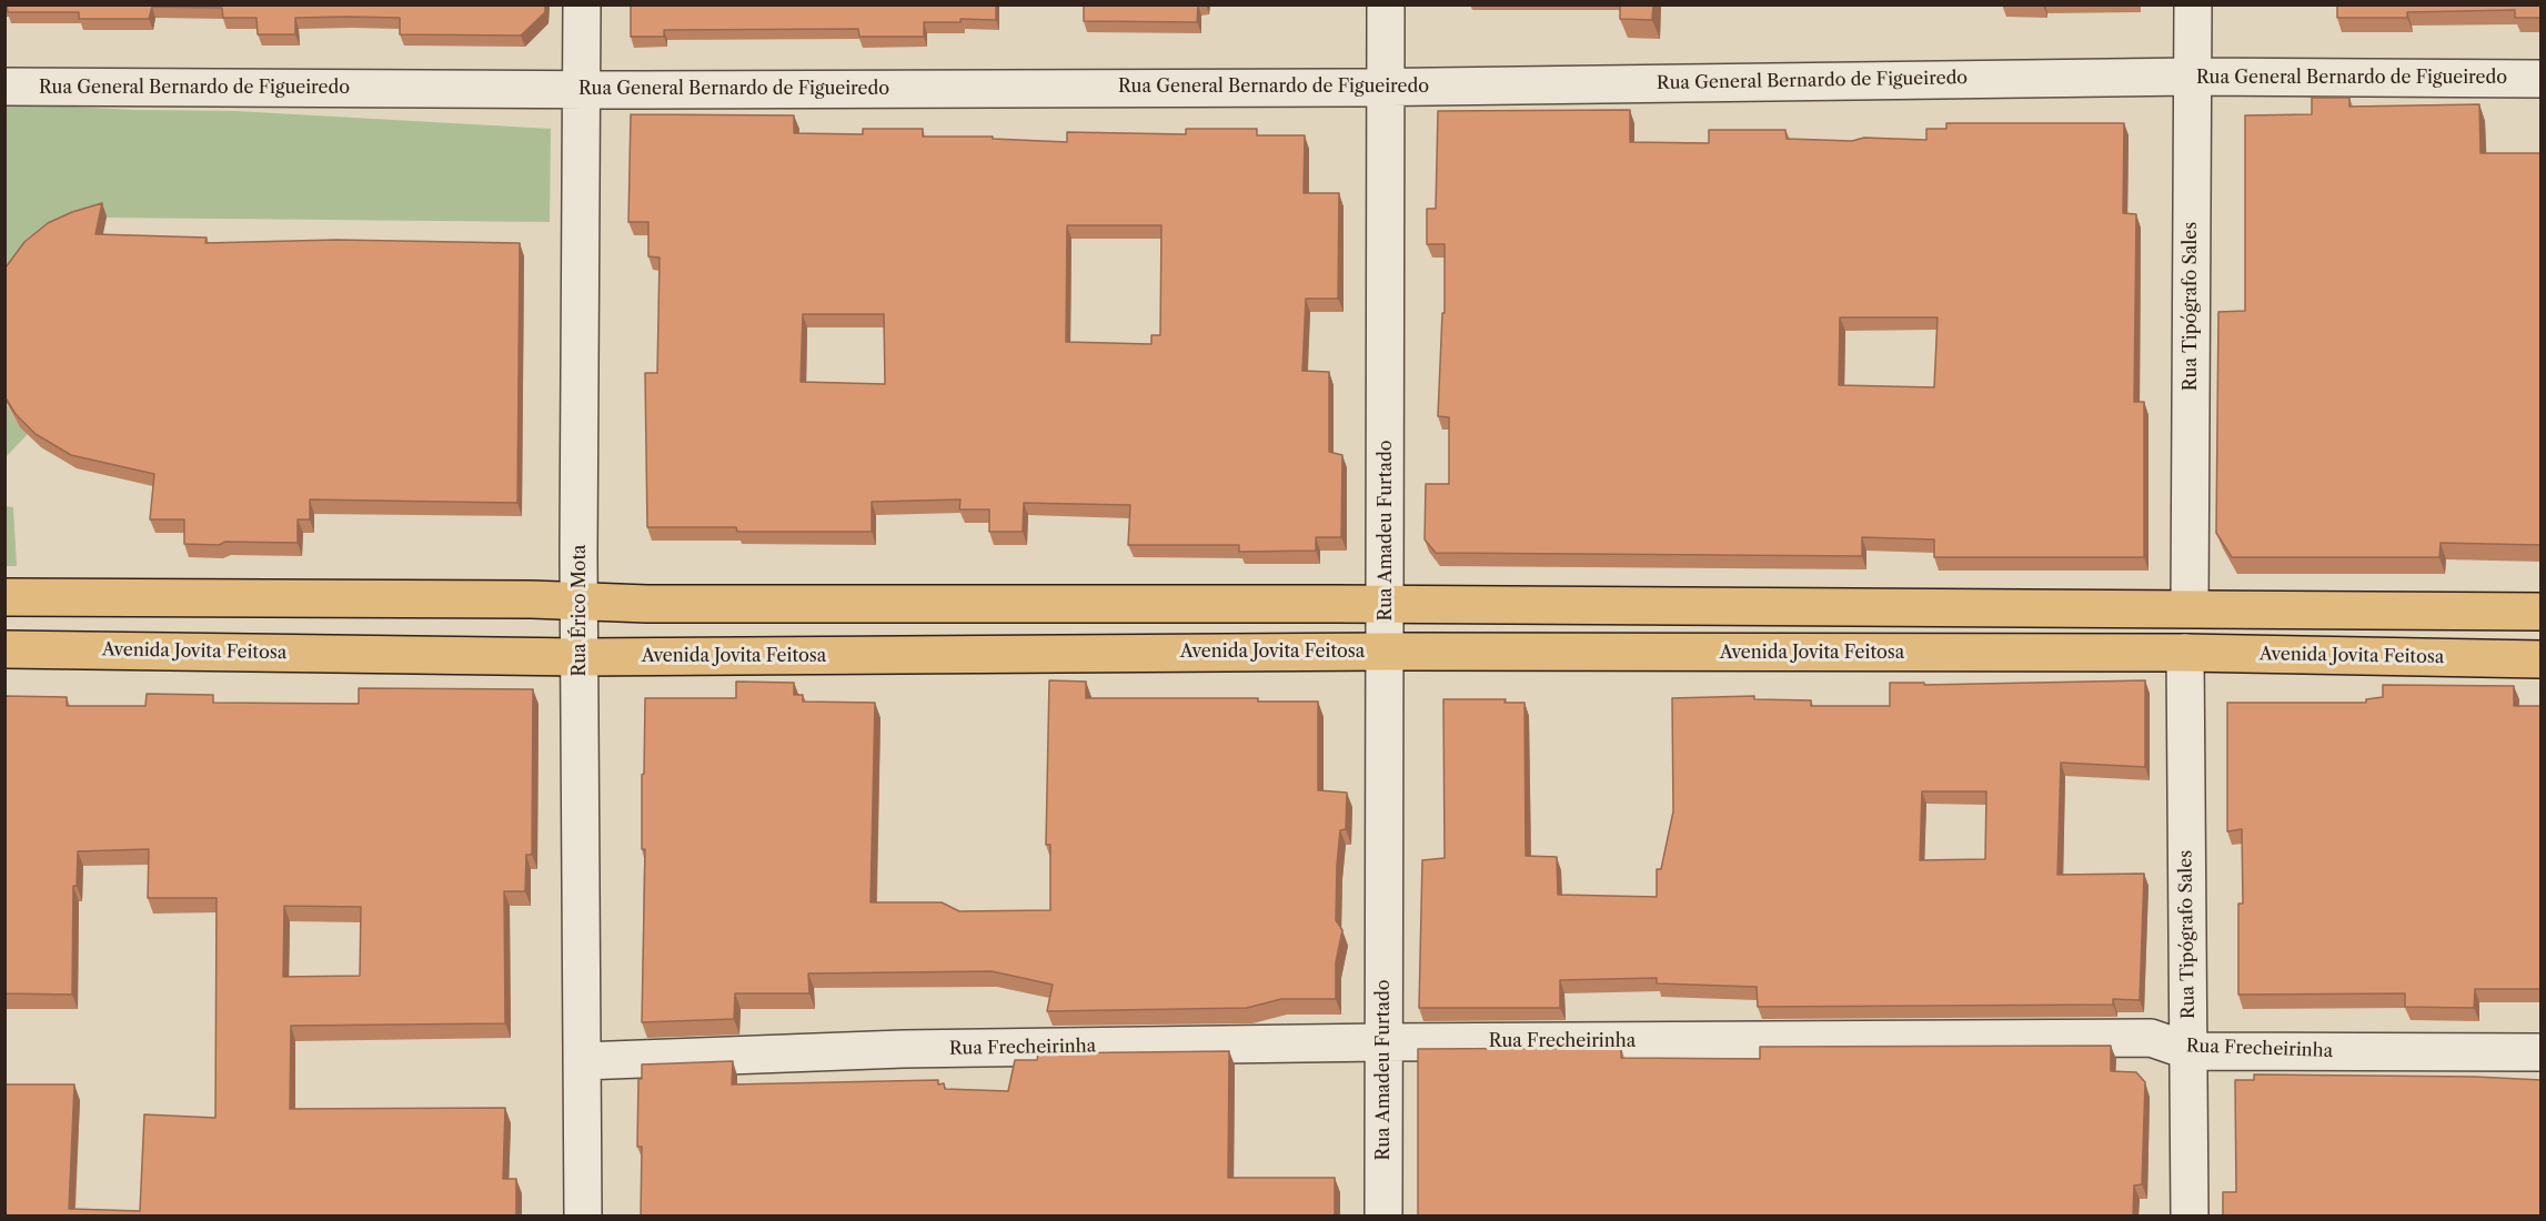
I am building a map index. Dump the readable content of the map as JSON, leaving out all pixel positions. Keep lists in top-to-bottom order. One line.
{"streets":{"main road":["Avenida Jovita Feitosa"],"street":["Rua General Bernardo de Figueiredo","Rua Tipógrafo Sales","Rua Amadeu Furtado","Rua Érico Mota","Rua Frecheirinha"]},"crossings":[["Rua General Bernardo de Figueiredo","Rua Tipógrafo Sales"],["Rua General Bernardo de Figueiredo","Rua Amadeu Furtado"],["Rua General Bernardo de Figueiredo","Rua Érico Mota"],["Rua Tipógrafo Sales","Avenida Jovita Feitosa"],["Rua Tipógrafo Sales","Rua Frecheirinha"],["Rua Amadeu Furtado","Avenida Jovita Feitosa"],["Rua Amadeu Furtado","Rua Frecheirinha"],["Rua Érico Mota","Avenida Jovita Feitosa"],["Rua Érico Mota","Rua Frecheirinha"]]}
